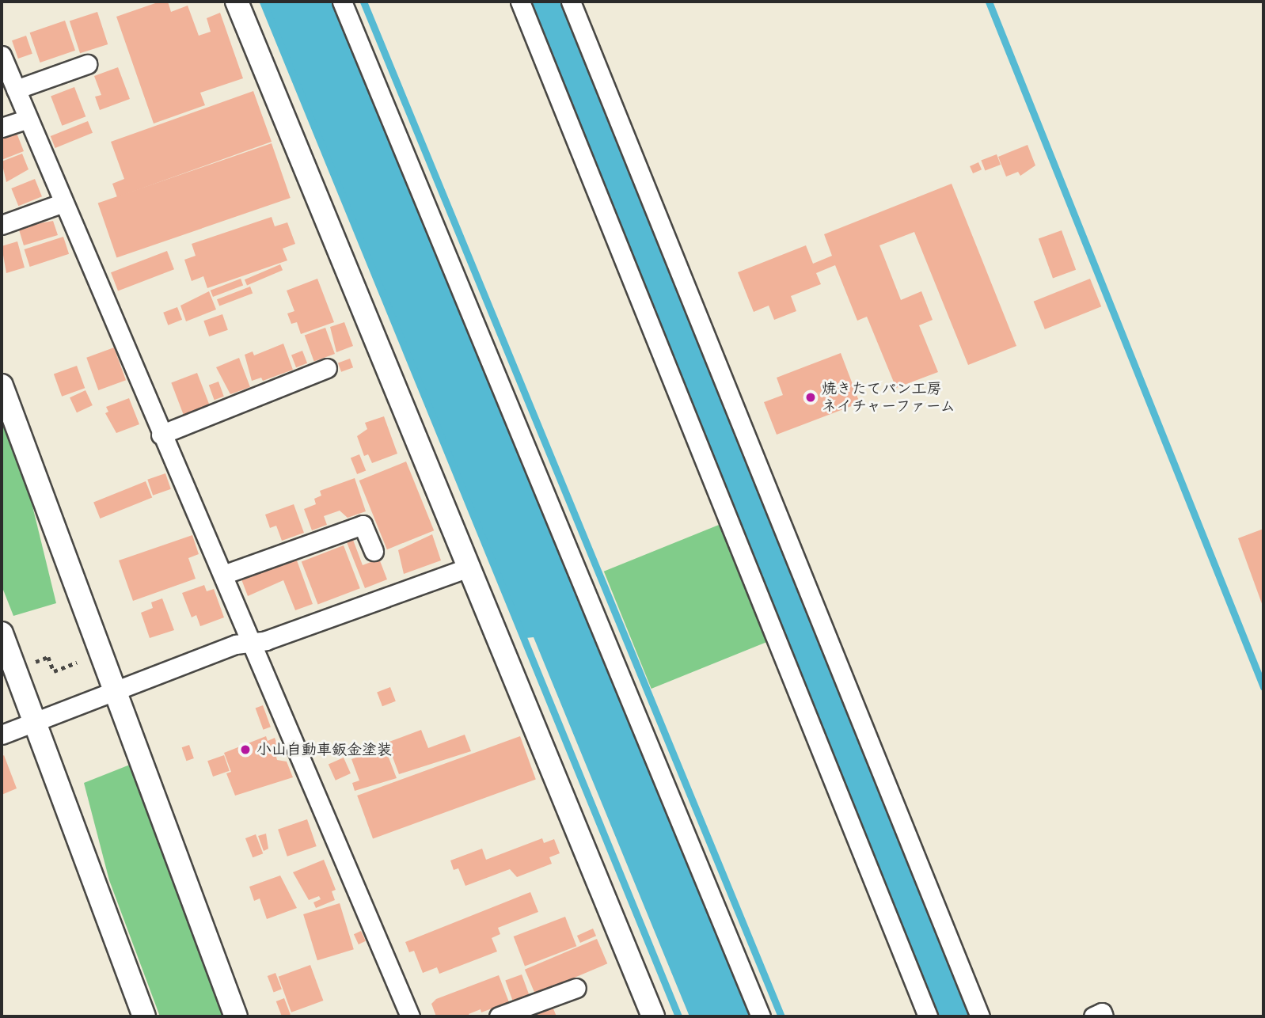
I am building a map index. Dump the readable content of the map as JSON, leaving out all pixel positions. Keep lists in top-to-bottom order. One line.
{"places":["焼きたてパン工房 ネイチャーファーム","小山自動車鈑金塗装"]}
